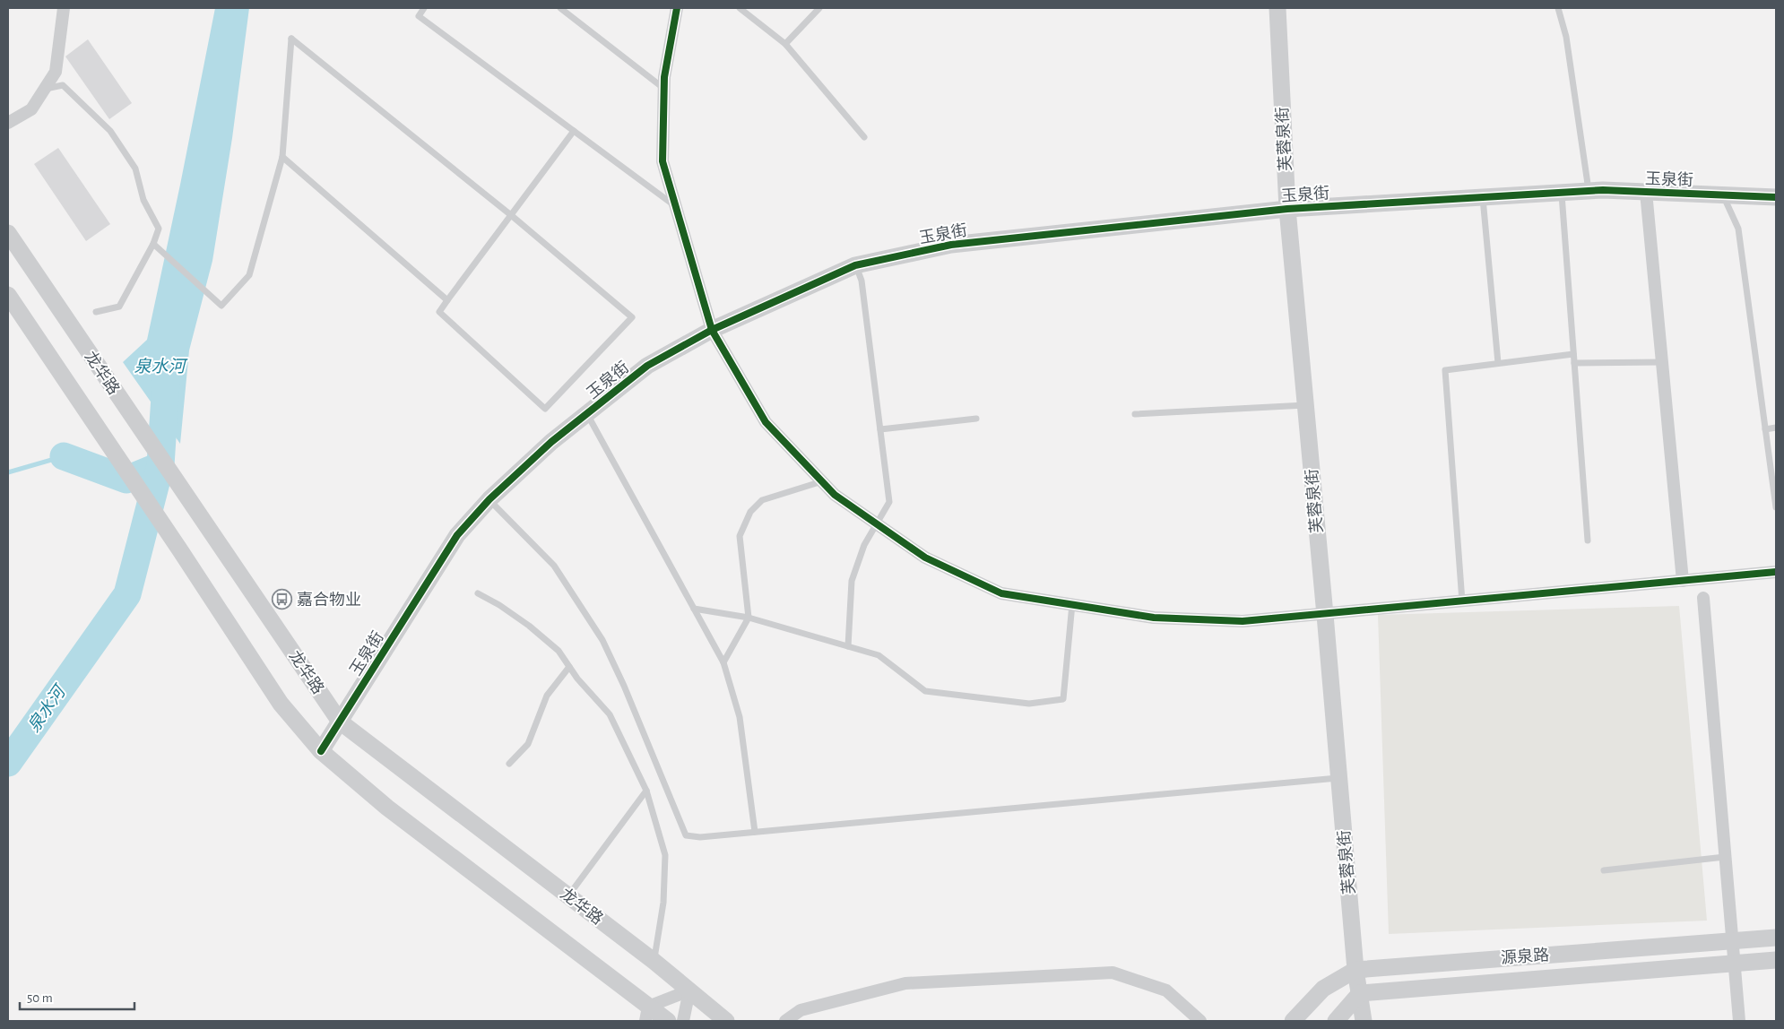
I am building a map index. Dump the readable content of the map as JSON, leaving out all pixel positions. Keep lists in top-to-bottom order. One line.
{"streets":{"street":["芙蓉泉街","玉泉街","龙华路","源泉路"]},"crossings":[["芙蓉泉街","玉泉街"],["芙蓉泉街","源泉路"],["玉泉街","龙华路"]],"water":["泉水河"],"places":{"bus stop":["嘉合物业"]},"scale_bar":"50 m"}
